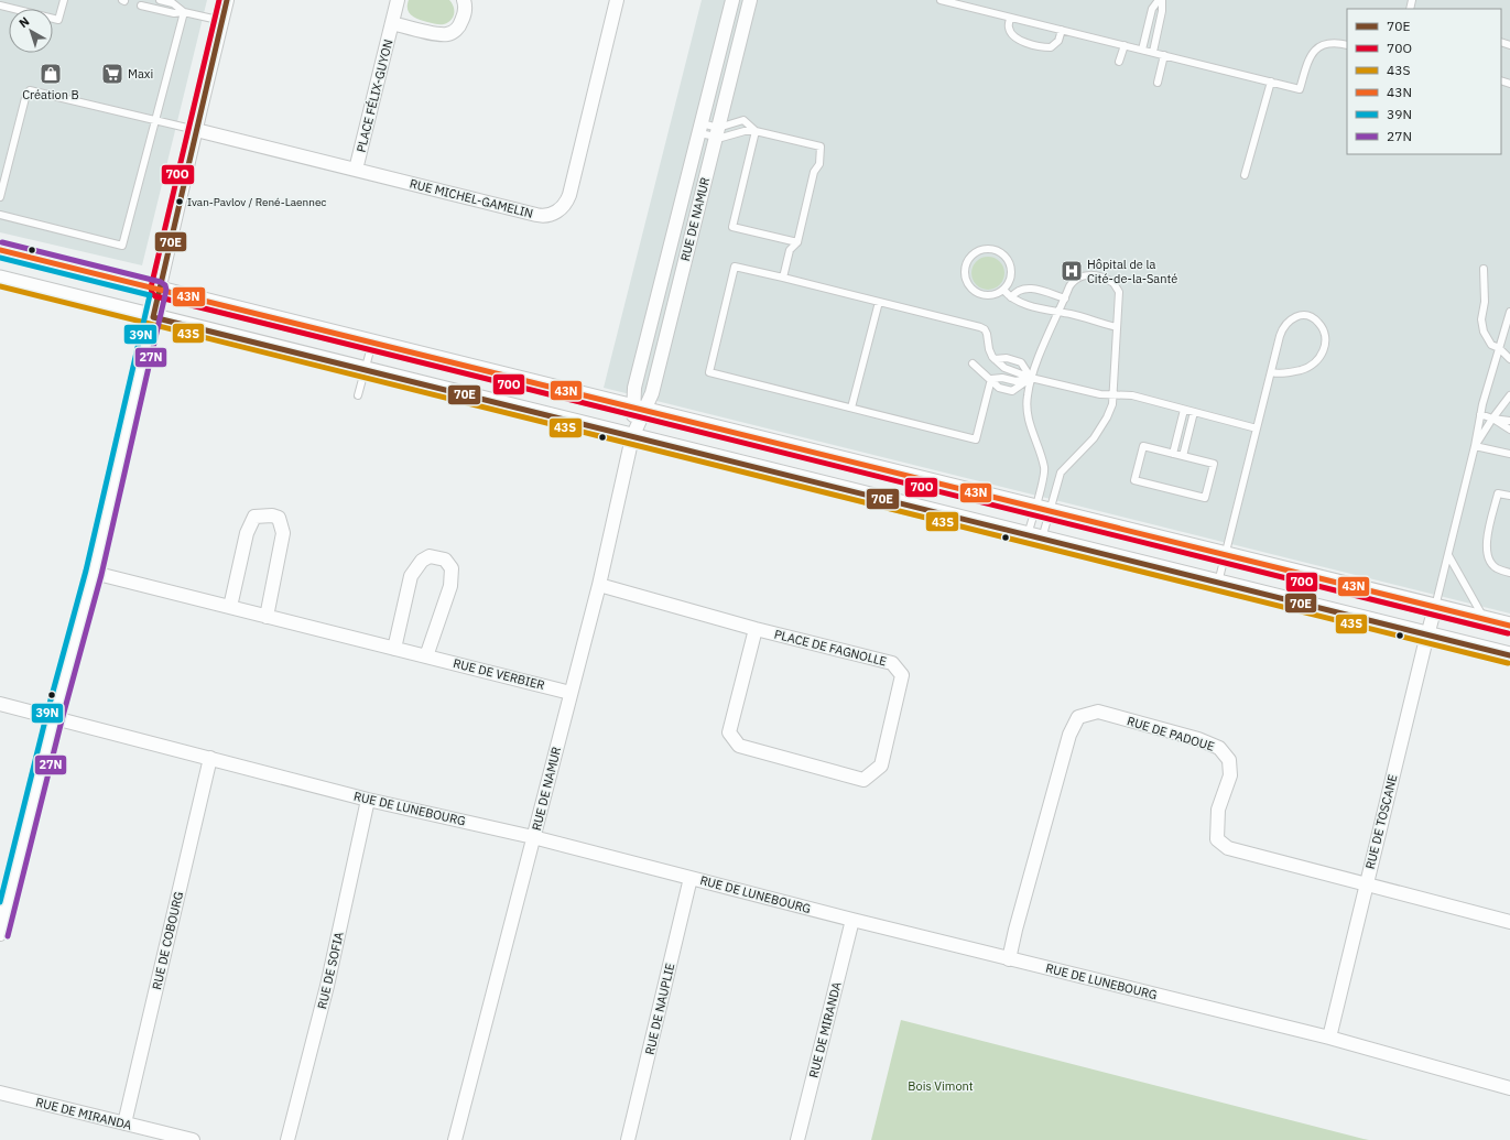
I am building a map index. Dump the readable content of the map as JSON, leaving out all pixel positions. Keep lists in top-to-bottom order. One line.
{"streets":{"street":["PLACE FÉLIX-GUYON","RUE MICHEL-GAMELIN","RUE DE NAMUR","PLACE DE FAGNOLLE","RUE DE VERBIER","RUE DE PADOUE","RUE DE LUNEBOURG","RUE DE TOSCANE","RUE DE COBOURG","RUE DE SOFIA","RUE DE NAUPLIE","RUE DE MIRANDA"]},"crossings":[["PLACE FÉLIX-GUYON","RUE MICHEL-GAMELIN"],["RUE DE NAMUR","PLACE DE FAGNOLLE"],["RUE DE NAMUR","RUE DE VERBIER"],["RUE DE NAMUR","RUE DE LUNEBOURG"],["RUE DE PADOUE","RUE DE LUNEBOURG"],["RUE DE PADOUE","RUE DE TOSCANE"],["RUE DE LUNEBOURG","RUE DE TOSCANE"],["RUE DE LUNEBOURG","RUE DE COBOURG"],["RUE DE LUNEBOURG","RUE DE SOFIA"],["RUE DE LUNEBOURG","RUE DE NAUPLIE"],["RUE DE LUNEBOURG","RUE DE MIRANDA"],["RUE DE COBOURG","RUE DE MIRANDA"]],"parks":["Bois Vimont"],"places":{"shop":["Création B"],"supermarket":["Maxi"],"other":["Ivan-Pavlov / René-Laennec"],"hospital":["Hôpital de la Cité-de-la-Santé"]},"lines":["transit line 70E","transit line 70O","transit line 27N","transit line 43N","transit line 39N","transit line 43S"],"legend":["70E","70O","43S","43N","39N","27N"],"north":"top left"}
